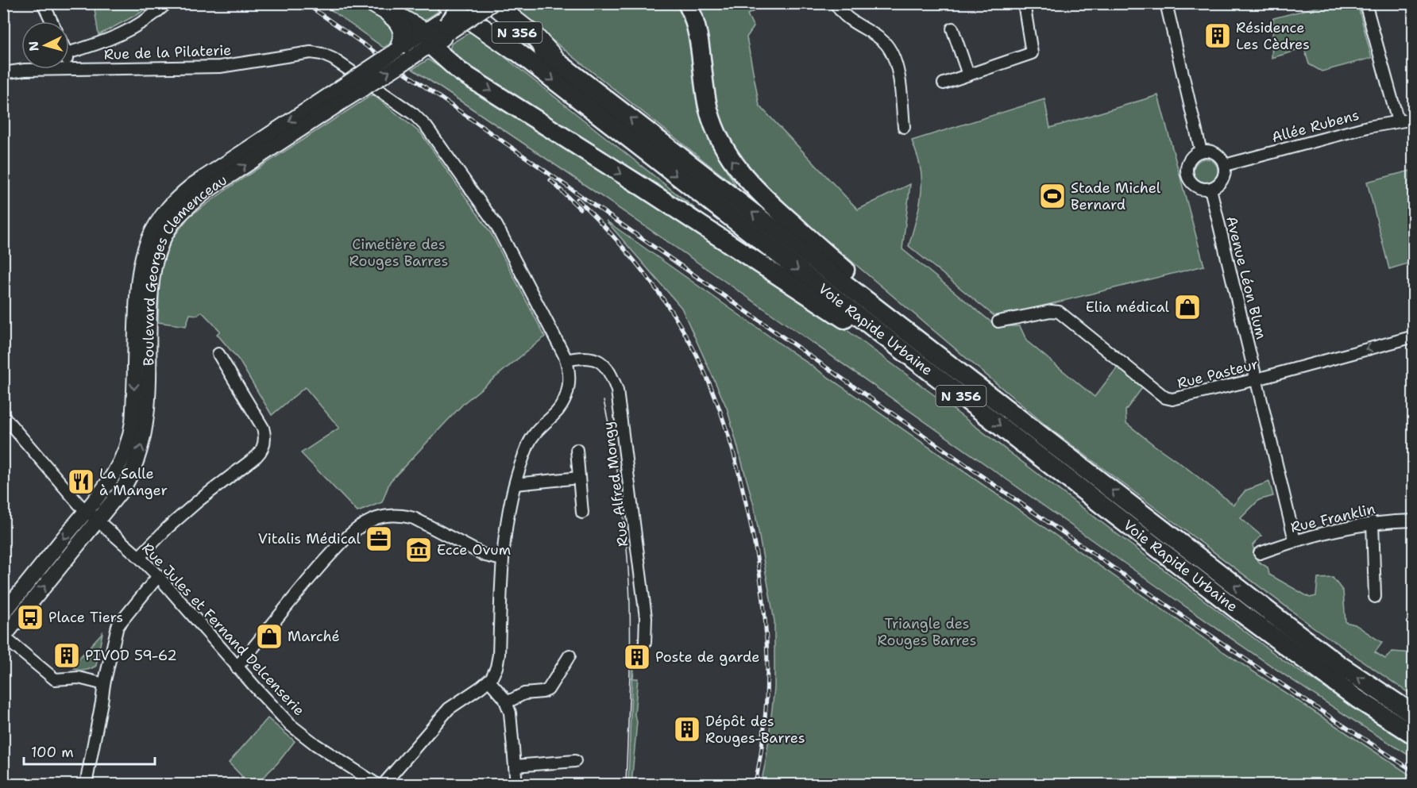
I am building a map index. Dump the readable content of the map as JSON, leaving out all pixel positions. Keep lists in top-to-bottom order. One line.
{"streets":{"highway":["N 356","Voie Rapide Urbaine"],"main road":["Boulevard Georges Clemenceau"],"street":["Rue de la Pilaterie","Allée Rubens","Avenue Léon Blum","Rue Pasteur","Rue Alfred Mongy","Rue Franklin","Rue Jules et Fernand Delcenserie"]},"crossings":[["Rue de la Pilaterie","Rue Alfred Mongy"],["Allée Rubens","Avenue Léon Blum"],["Boulevard Georges Clemenceau","Rue Jules et Fernand Delcenserie"],["Avenue Léon Blum","Rue Pasteur"],["Avenue Léon Blum","Rue Franklin"]],"one_way":["Rue Pasteur"],"parks":["Cimetière des Rouges Barres","Triangle des Rouges Barres"],"places":{"building":["Résidence Les Cèdres","PIVOD 59-62","Poste de garde","Dépôt des Rouges-Barres"],"sports":["Stade Michel Bernard"],"shop":["Elia médical","Marché"],"restaurant":["La Salle à Manger"],"office":["Vitalis Médical"],"museum":["Ecce Ovum"],"bus stop":["Place Tiers"]},"scale_bar":"100 m","north":"left"}
